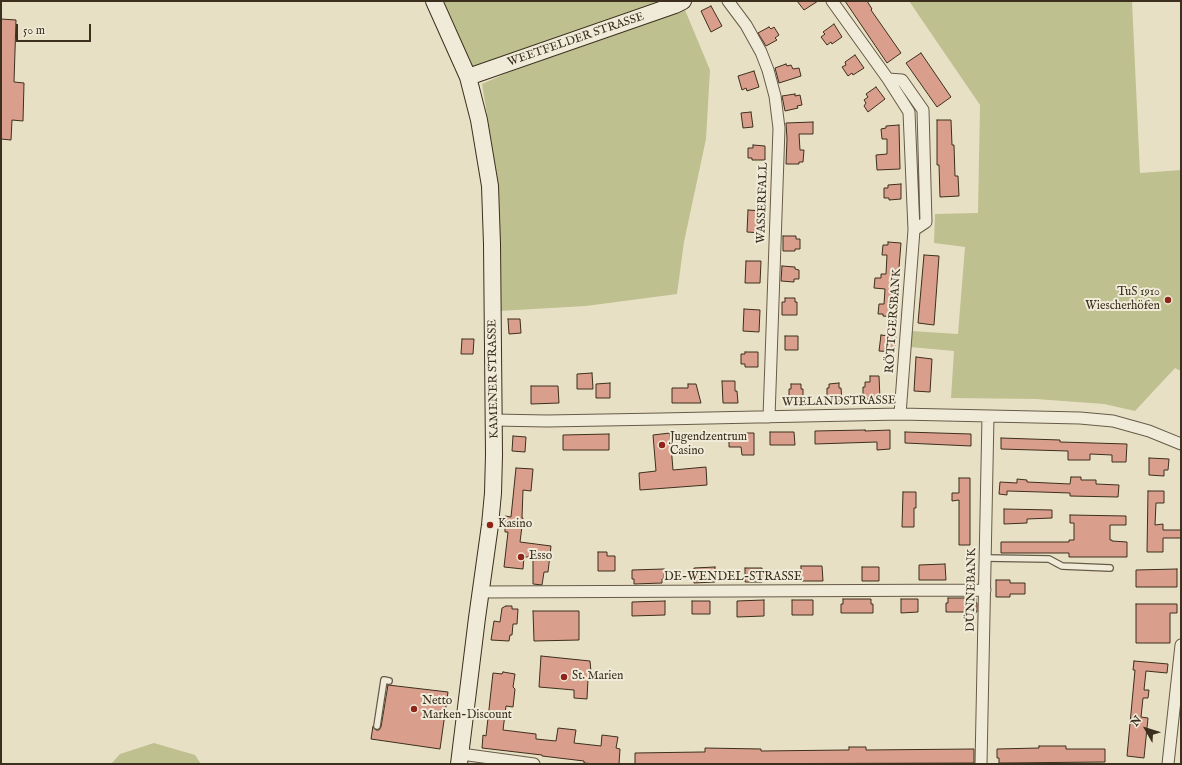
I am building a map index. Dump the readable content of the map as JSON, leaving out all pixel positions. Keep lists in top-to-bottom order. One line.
{"streets":{"main road":["WEETFELDER STRASSE","KAMENER STRASSE"],"street":["WASSERFALL","RÖTTGERSBANK","WIELANDSTRASSE","DE-WENDEL-STRASSE","DÜNNEBANK"]},"crossings":[["WEETFELDER STRASSE","KAMENER STRASSE"],["WASSERFALL","WIELANDSTRASSE"],["RÖTTGERSBANK","WIELANDSTRASSE"],["KAMENER STRASSE","WIELANDSTRASSE"],["KAMENER STRASSE","DE-WENDEL-STRASSE"],["WIELANDSTRASSE","DÜNNEBANK"],["DE-WENDEL-STRASSE","DÜNNEBANK"]],"places":["TuS 1910 Wiescherhöfen","Jugendzentrum Casino","Kasino","Esso","St. Marien","Netto Marken-Discount"],"scale_bar":"50 m","north":"top left"}
